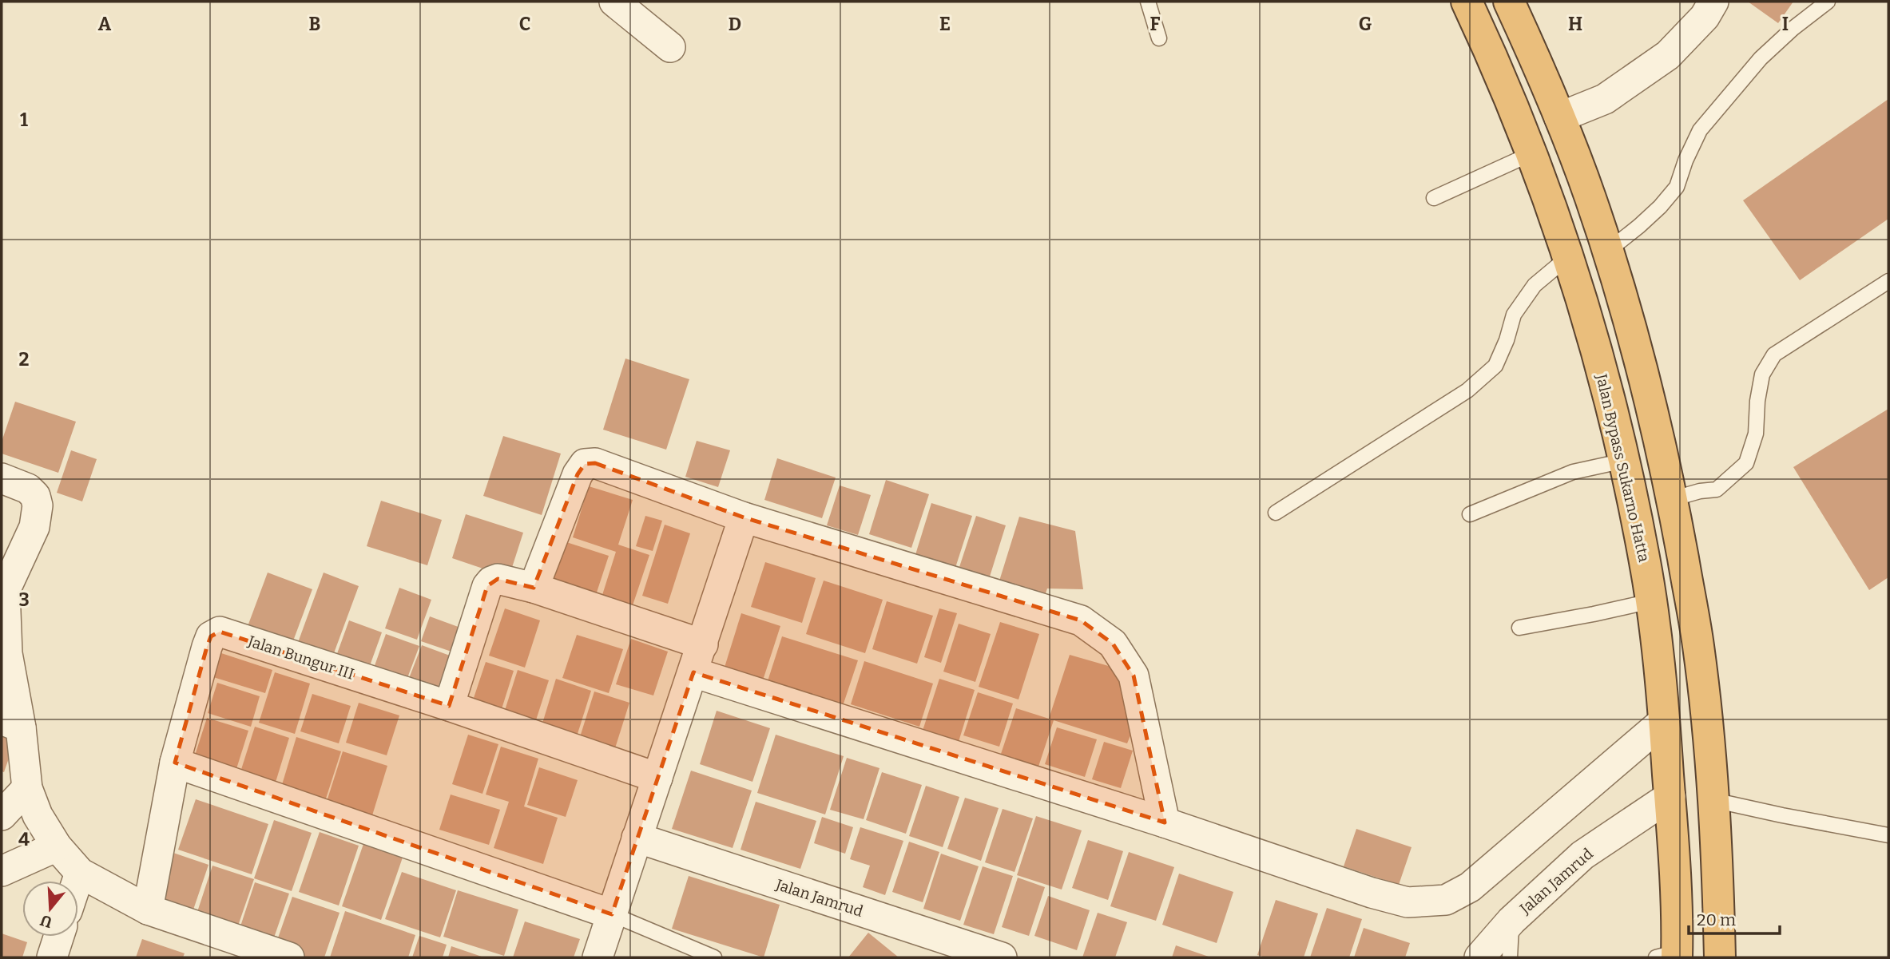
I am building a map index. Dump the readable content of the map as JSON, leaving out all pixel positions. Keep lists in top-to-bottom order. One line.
{"streets":{"highway":["Jalan Bypass Sukarno Hatta"],"street":["Jalan Bungur III","Jalan Jamrud"]},"crossings":[["Jalan Bypass Sukarno Hatta","Jalan Jamrud"]],"scale_bar":"20 m","north":"bottom","grid":{"columns":["A","B","C","D","E","F","G","H","I"],"rows":["1","2","3","4"]}}
